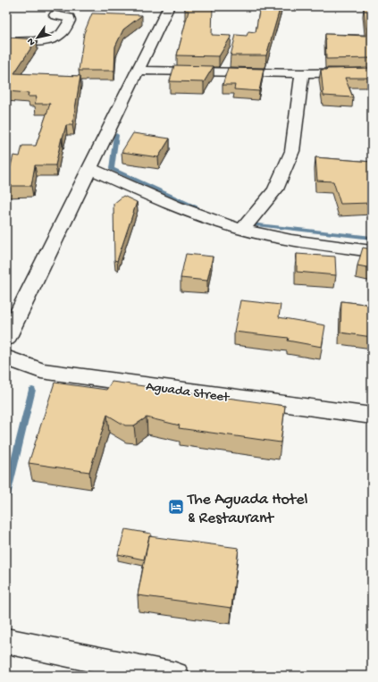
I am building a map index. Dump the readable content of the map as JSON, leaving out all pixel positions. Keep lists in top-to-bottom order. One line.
{"streets":{"street":["Aguada Street"]},"places":{"hotel":["The Aguada Hotel & Restaurant"]},"north":"bottom left"}
